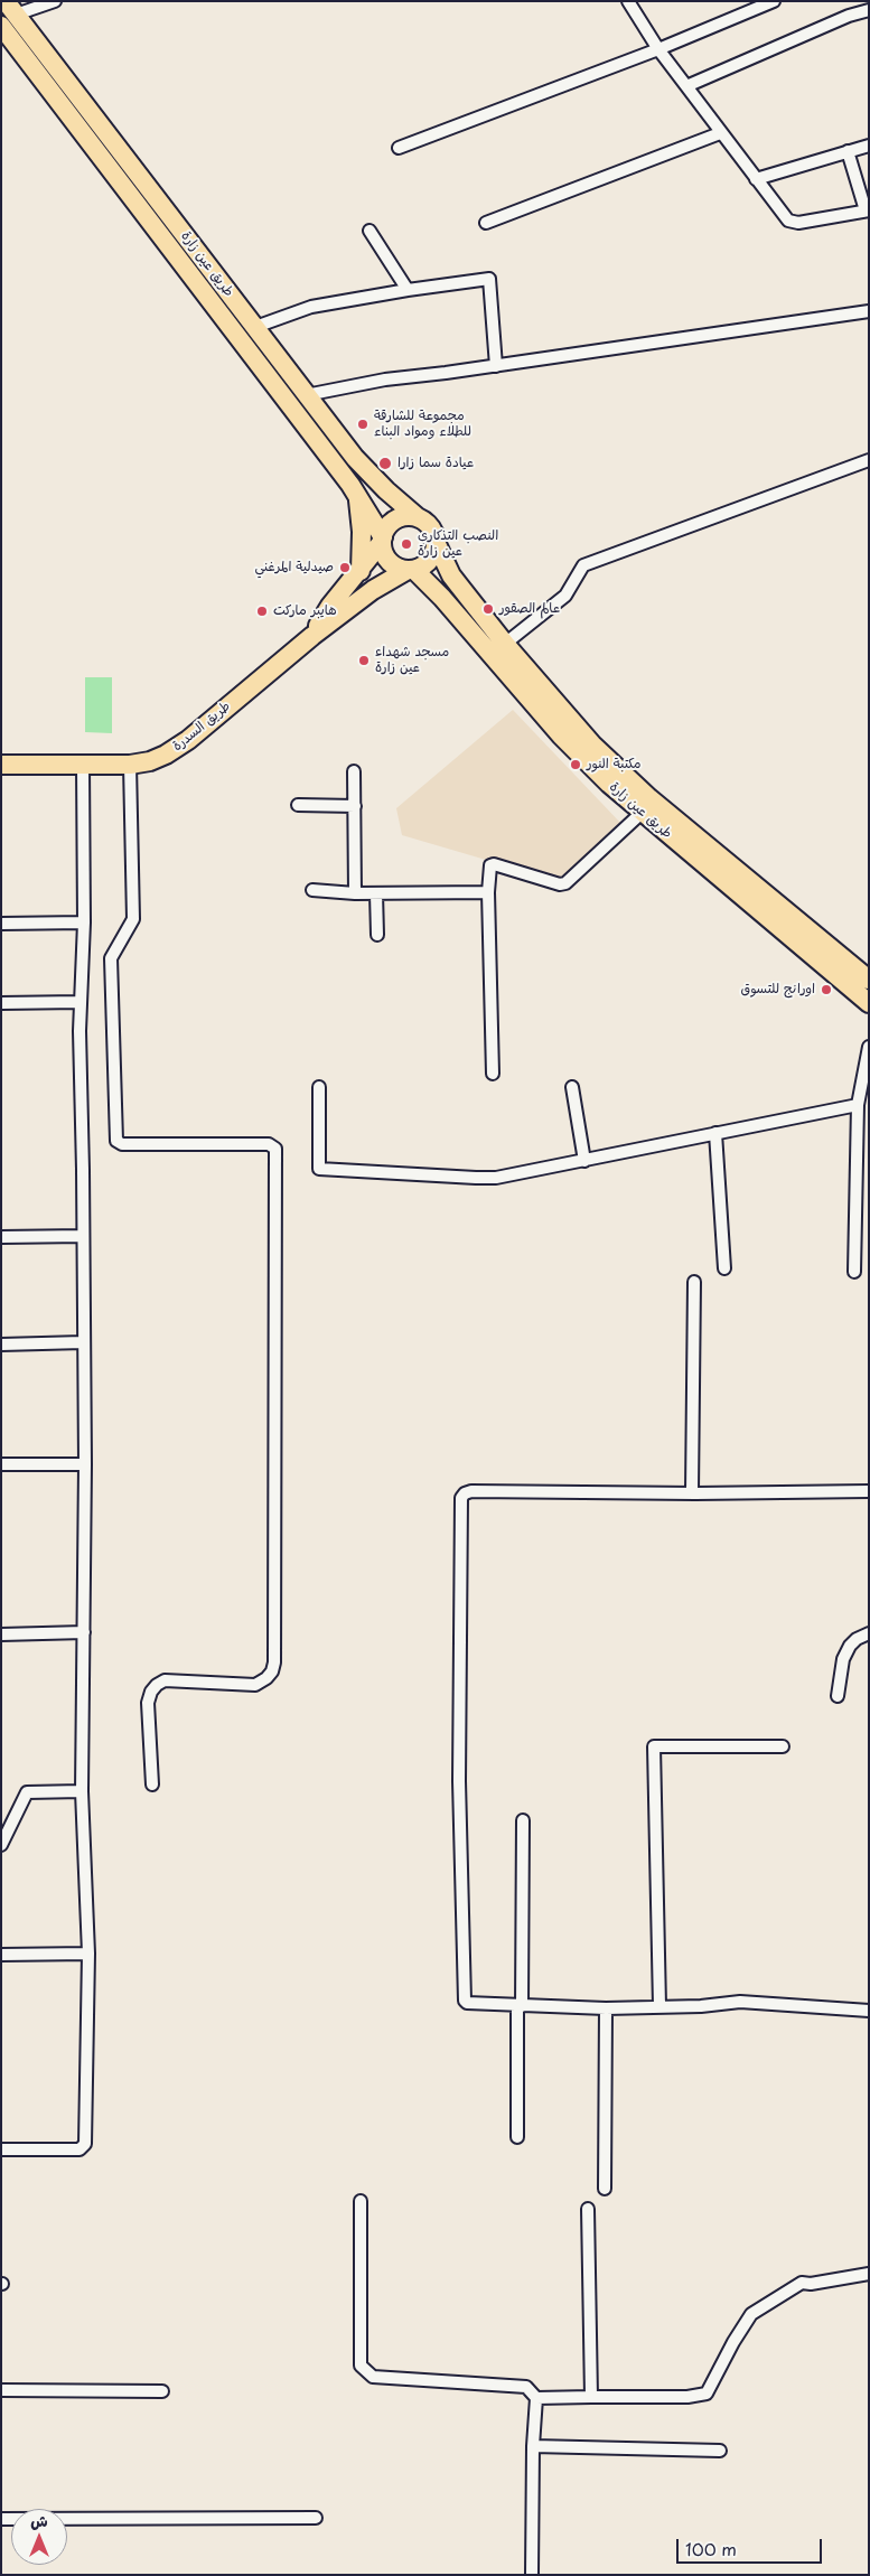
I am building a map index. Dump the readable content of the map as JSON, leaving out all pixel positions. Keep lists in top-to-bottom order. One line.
{"streets":{"main road":["طريق عين زارة","طريق السدرة"]},"crossings":[["طريق عين زارة","طريق السدرة"]],"places":["مجموعة للشارقة للطلاء ومواد البناء","عيادة سما زارا","النصب التذكاري عين زارة","صيدلية المرغني","عالم الصقور","هايبر ماركت","مسجد شهداء عين زارة","مكتبة النور","اورانج للتسوق"],"scale_bar":"100 m","north":"top"}
